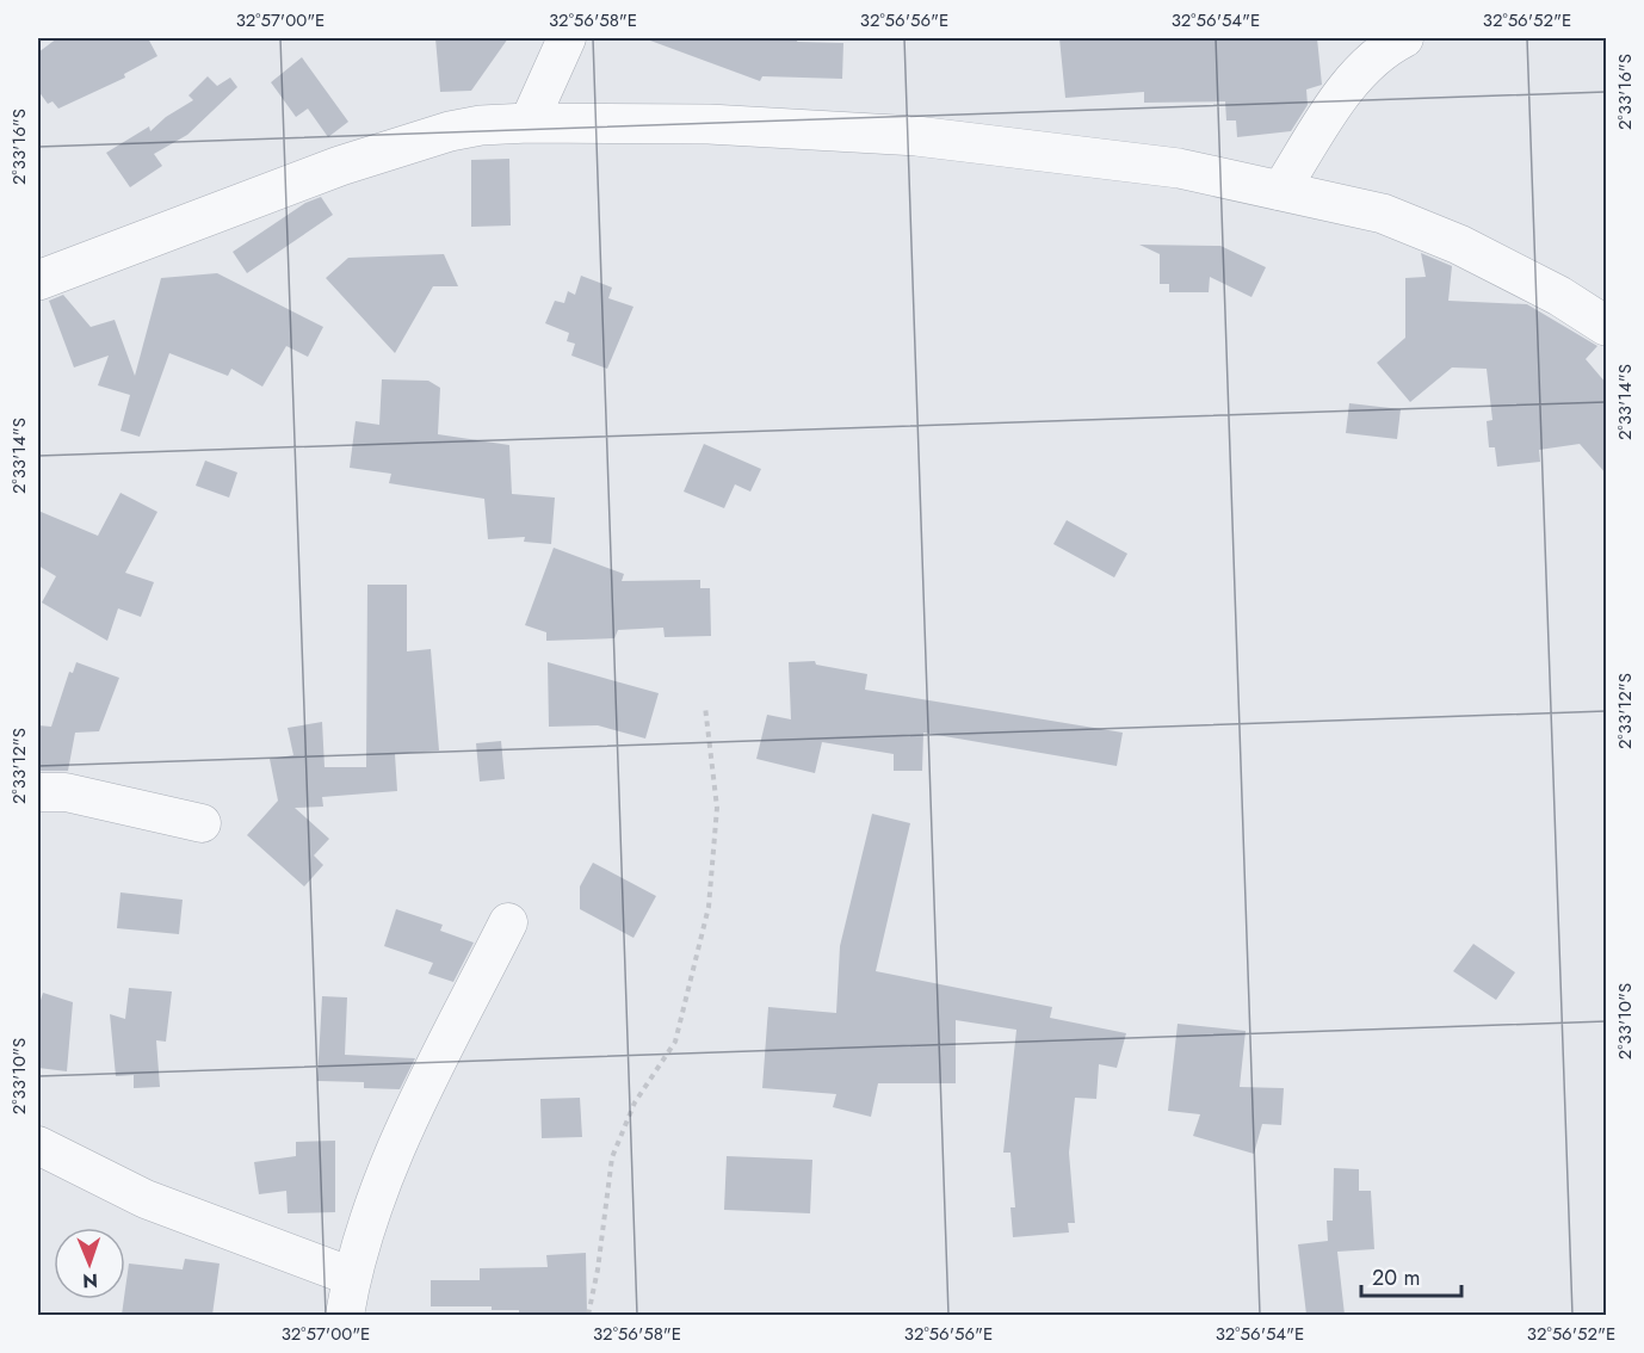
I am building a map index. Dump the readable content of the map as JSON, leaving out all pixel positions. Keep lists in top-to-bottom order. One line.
{"scale_bar":"20 m","north":"bottom","coordinates":["32°57'00\"E","32°56'58\"E","32°56'56\"E","32°56'54\"E","32°56'52\"E","2°33'16\"S","2°33'14\"S","2°33'12\"S","2°33'10\"S"]}
